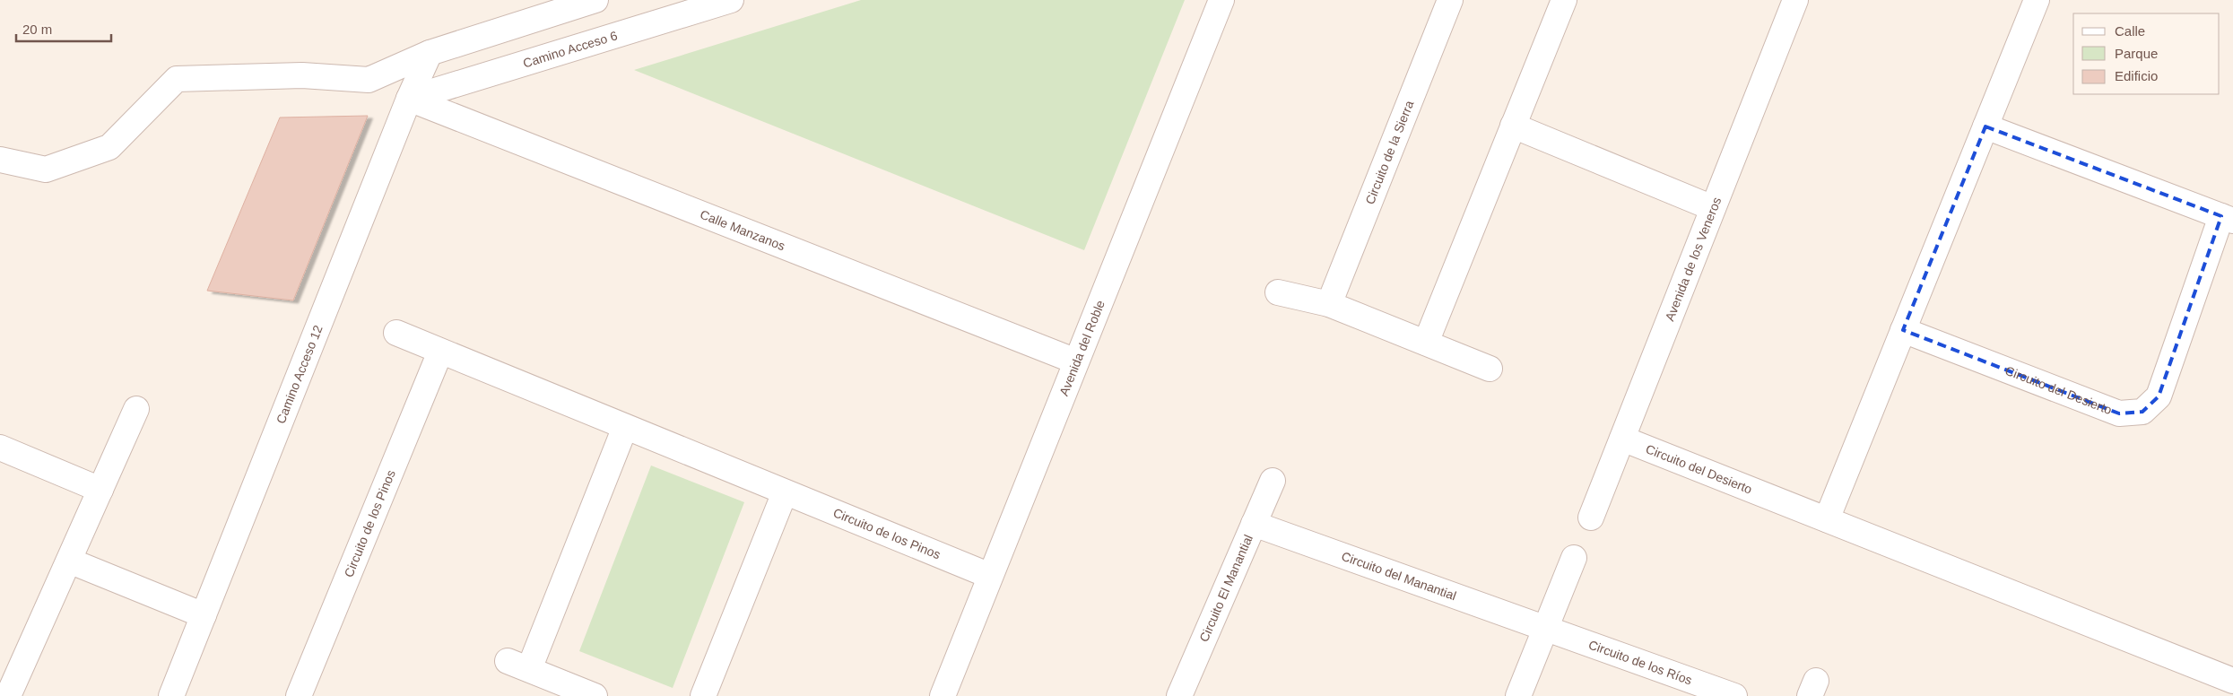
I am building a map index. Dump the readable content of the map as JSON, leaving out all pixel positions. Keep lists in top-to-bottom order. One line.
{"streets":{"street":["Camino Acceso 6","Circuito de la Sierra","Calle Manzanos","Avenida de los Veneros","Avenida del Roble","Camino Acceso 12","Circuito del Desierto","Circuito de los Pinos","Circuito del Manantial","Circuito El Manantial","Circuito de los Ríos"]},"crossings":[["Camino Acceso 6","Calle Manzanos"],["Camino Acceso 6","Camino Acceso 12"],["Calle Manzanos","Avenida del Roble"],["Calle Manzanos","Camino Acceso 12"],["Avenida de los Veneros","Circuito del Desierto"],["Avenida del Roble","Circuito de los Pinos"],["Circuito del Manantial","Circuito El Manantial"],["Circuito del Manantial","Circuito de los Ríos"]],"legend":["Calle","Parque","Edificio"],"scale_bar":"20 m"}
